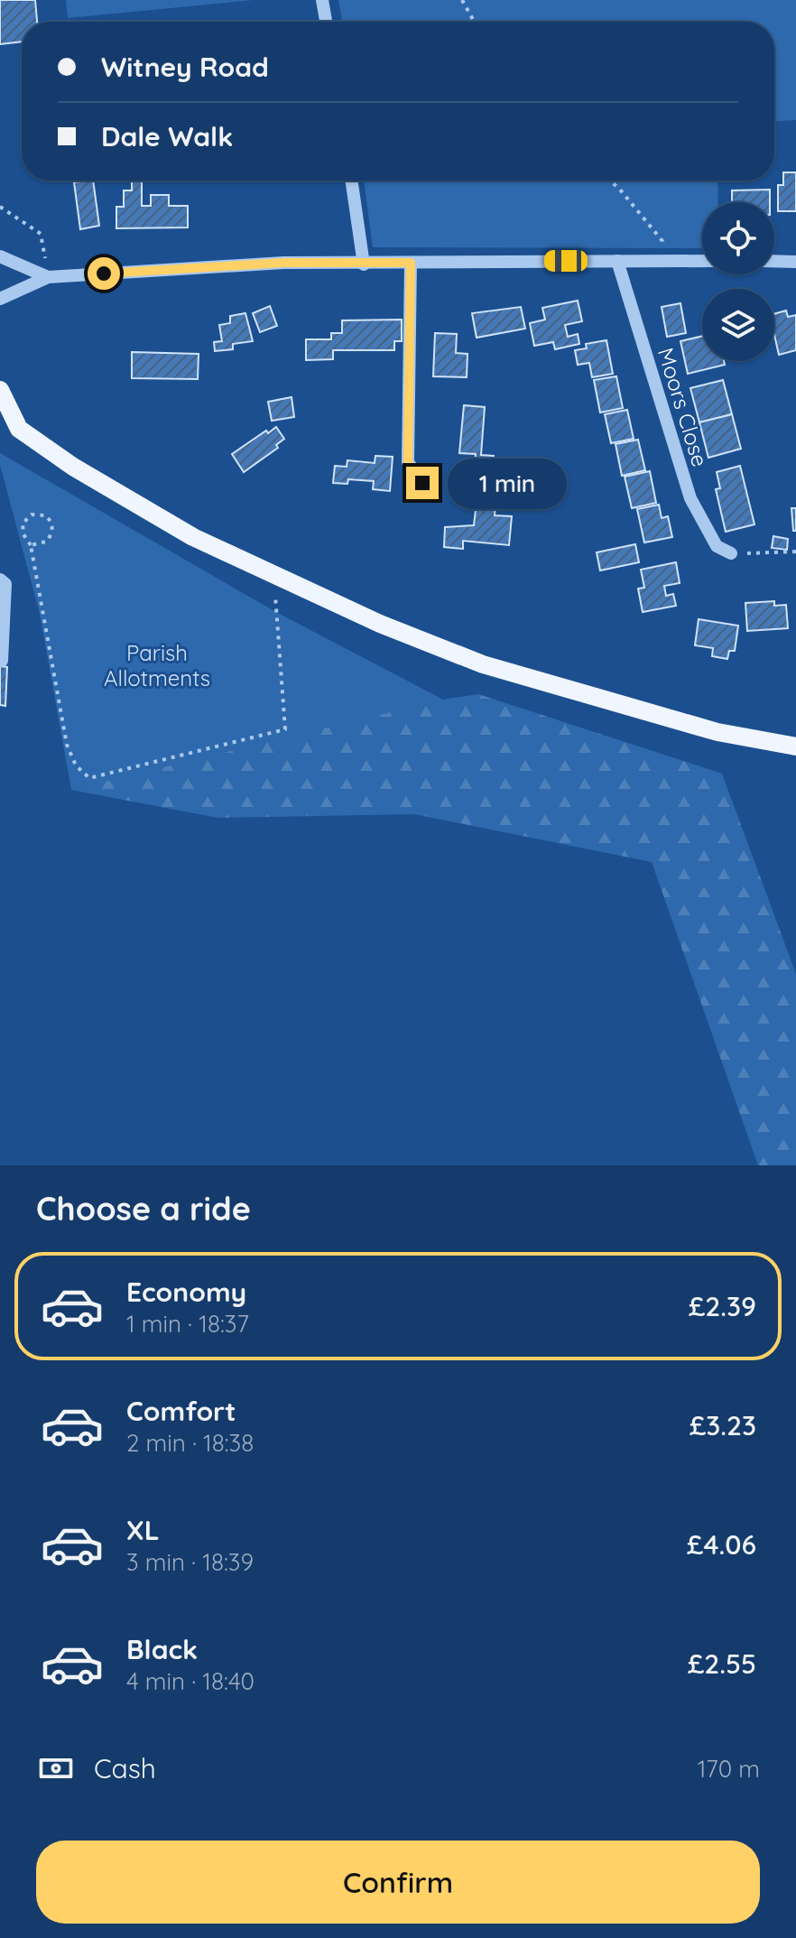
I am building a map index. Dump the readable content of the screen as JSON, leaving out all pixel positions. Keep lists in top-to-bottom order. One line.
{"streets":{"street":["Moors Close"]},"parks":["Parish Allotments"],"page":{"banner":["Witney Road","Dale Walk"],"bubble":"1 min","heading":"Choose a ride","list":[{"name":"Economy","note":"1 min · 18:37","value":"£2.39"},{"name":"Comfort","note":"2 min · 18:38","value":"£3.23"},{"name":"XL","note":"3 min · 18:39","value":"£4.06"},{"name":"Black","note":"4 min · 18:40","value":"£2.55"}],"pay":["Cash","170 m"],"buttons":"Confirm"}}
